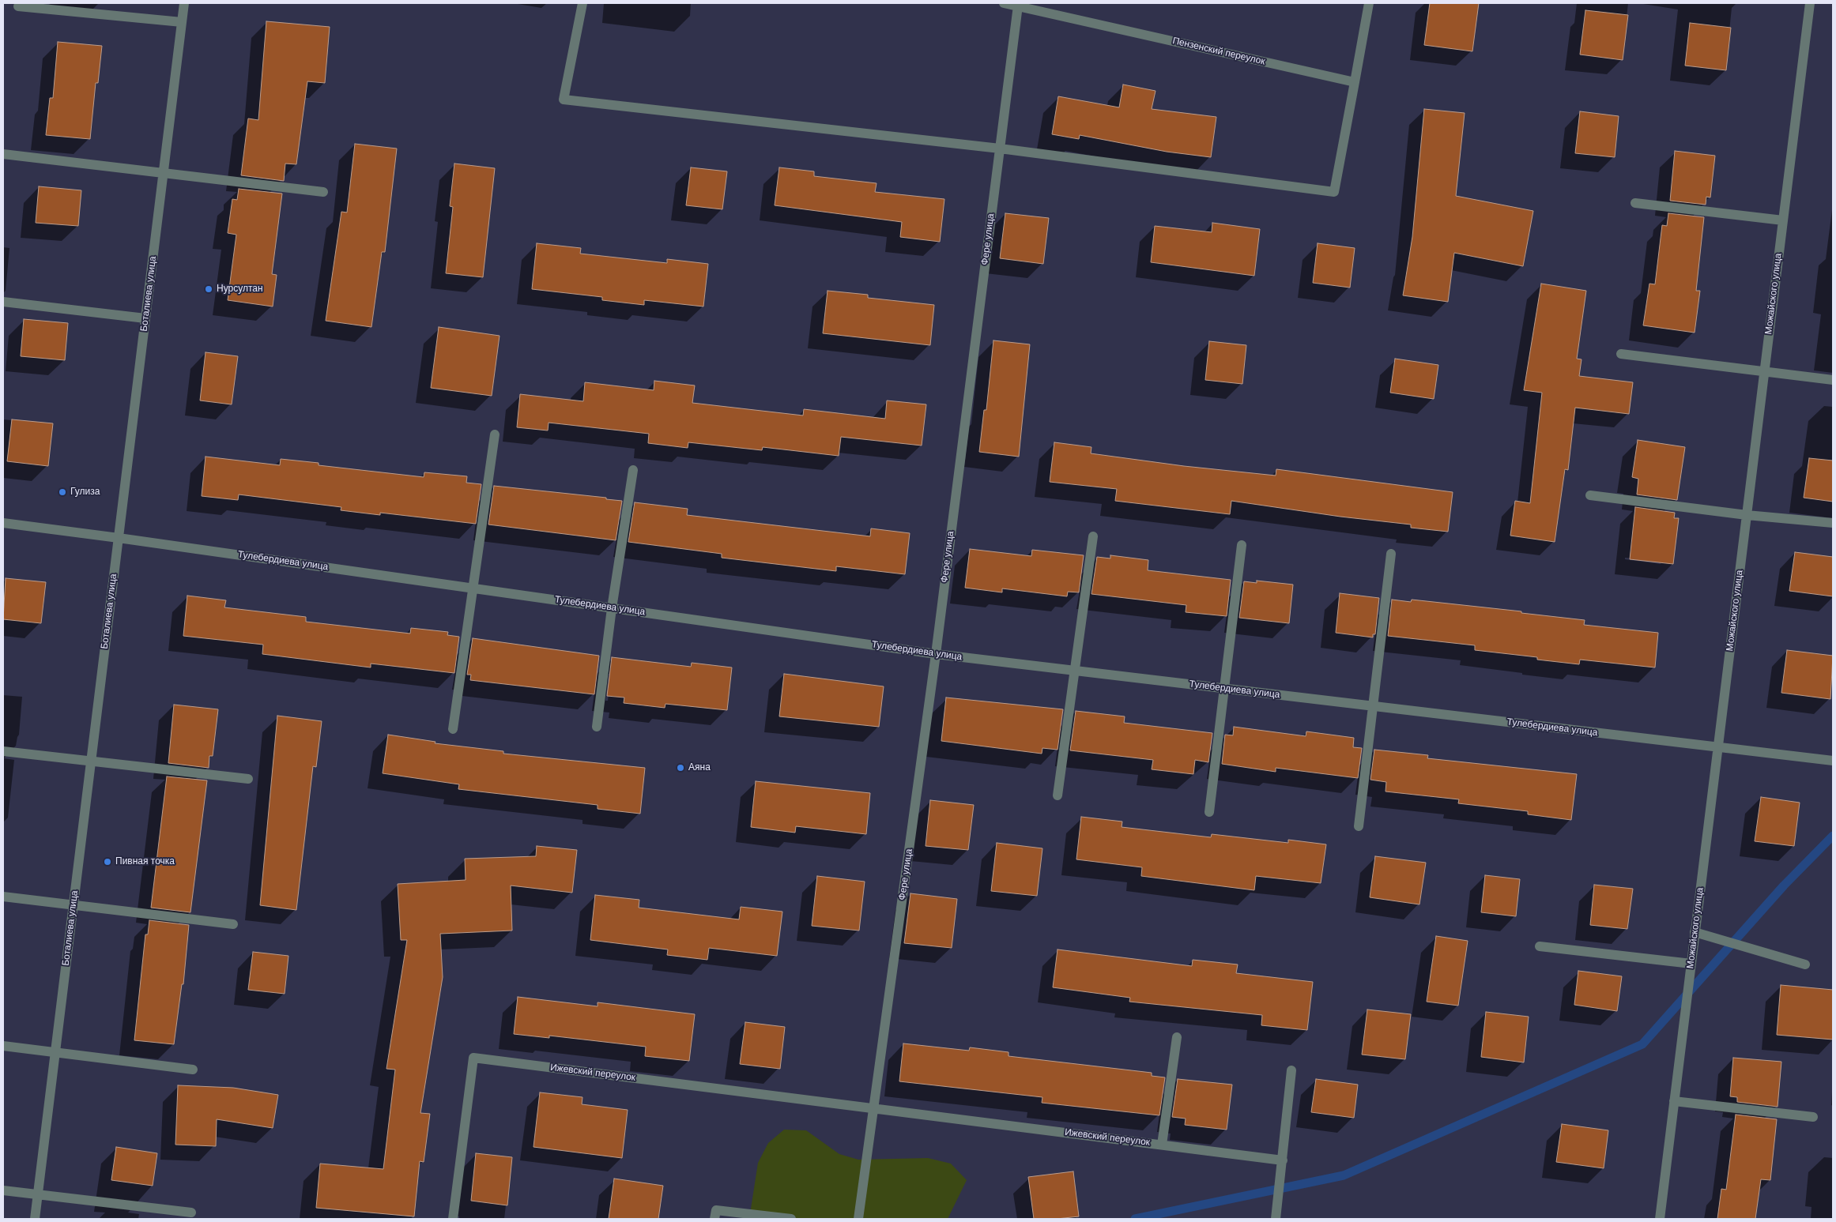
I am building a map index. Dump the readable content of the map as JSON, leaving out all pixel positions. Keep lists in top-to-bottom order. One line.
{"streets":{"street":["Пензенский переулок","Фере улица","Боталиева улица","Можайского улица","Тулебердиева улица","Ижевский переулок"]},"crossings":[["Пензенский переулок","Фере улица"],["Фере улица","Тулебердиева улица"],["Фере улица","Ижевский переулок"],["Боталиева улица","Тулебердиева улица"],["Можайского улица","Тулебердиева улица"]],"places":["Нурсултан","Гулиза","Аяна","Пивная точка"]}
